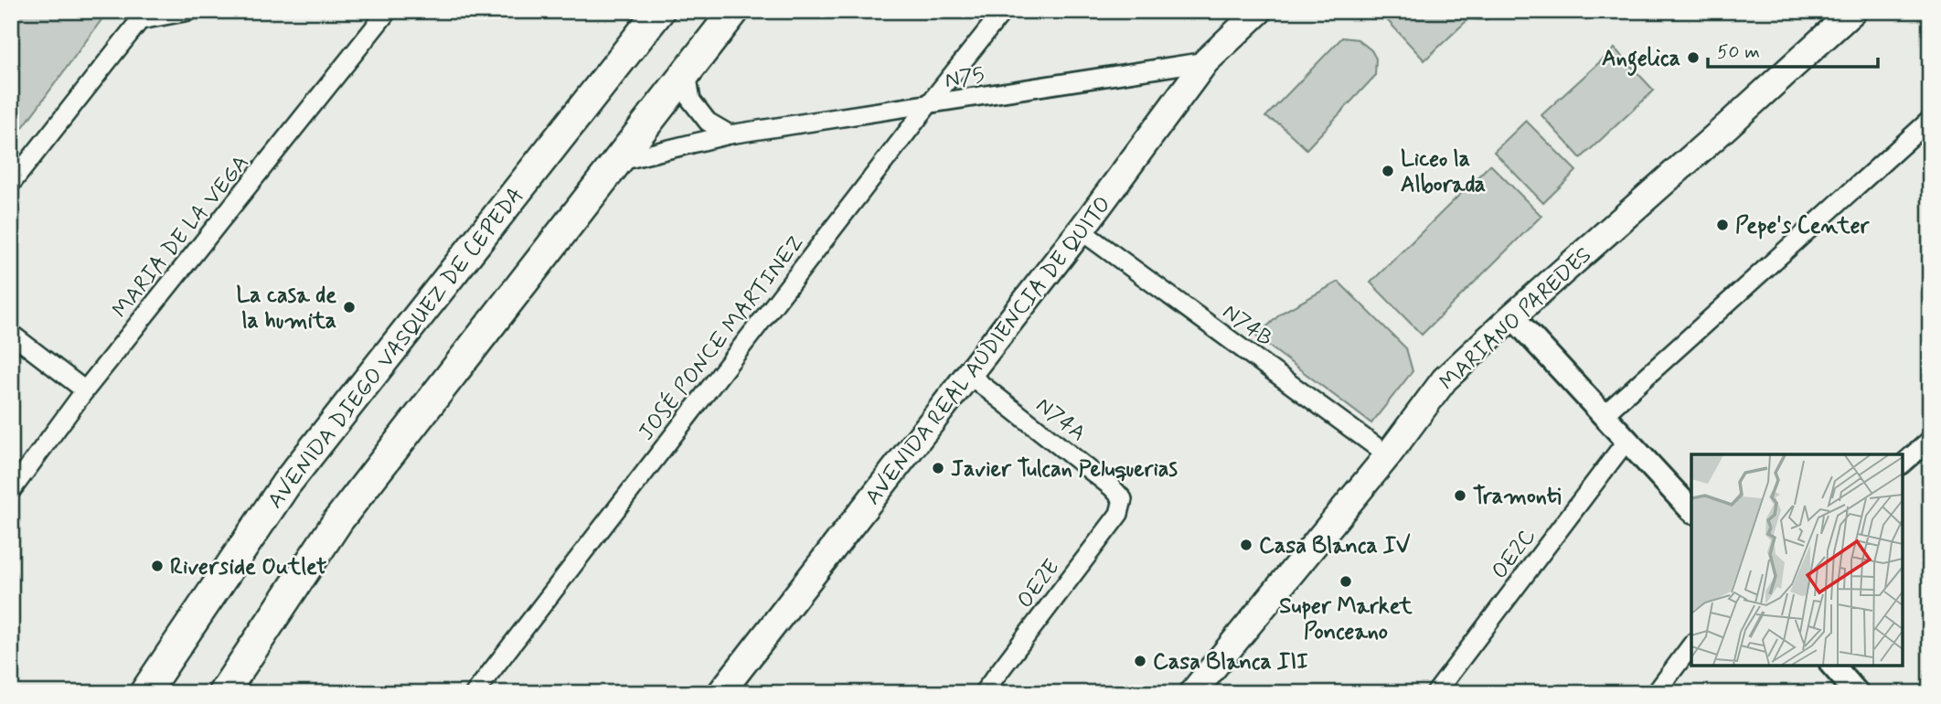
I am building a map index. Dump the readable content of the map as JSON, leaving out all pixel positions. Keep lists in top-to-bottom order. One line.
{"streets":{"main road":["MARIANO PAREDES","AVENIDA DIEGO VASQUEZ DE CEPEDA","AVENIDA REAL AUDIENCIA DE QUITO"],"street":["N75","MARIA DE LA VEGA","N74B","JOSÉ PONCE MARTINEZ","N74A","OE2C","OE2E"]},"crossings":[["N75","JOSÉ PONCE MARTINEZ"],["N75","AVENIDA REAL AUDIENCIA DE QUITO"],["MARIANO PAREDES","N74B"],["N74B","AVENIDA REAL AUDIENCIA DE QUITO"],["AVENIDA REAL AUDIENCIA DE QUITO","N74A"],["N74A","OE2E"]],"places":["Angelica","Liceo la Alborada","Pepe's Center","La casa de la humita","Javier Tulcan Peluquerias","Tramonti","Casa Blanca IV","Riverside Outlet","Super Market Ponceano","Casa Blanca III"],"scale_bar":"50 m"}
